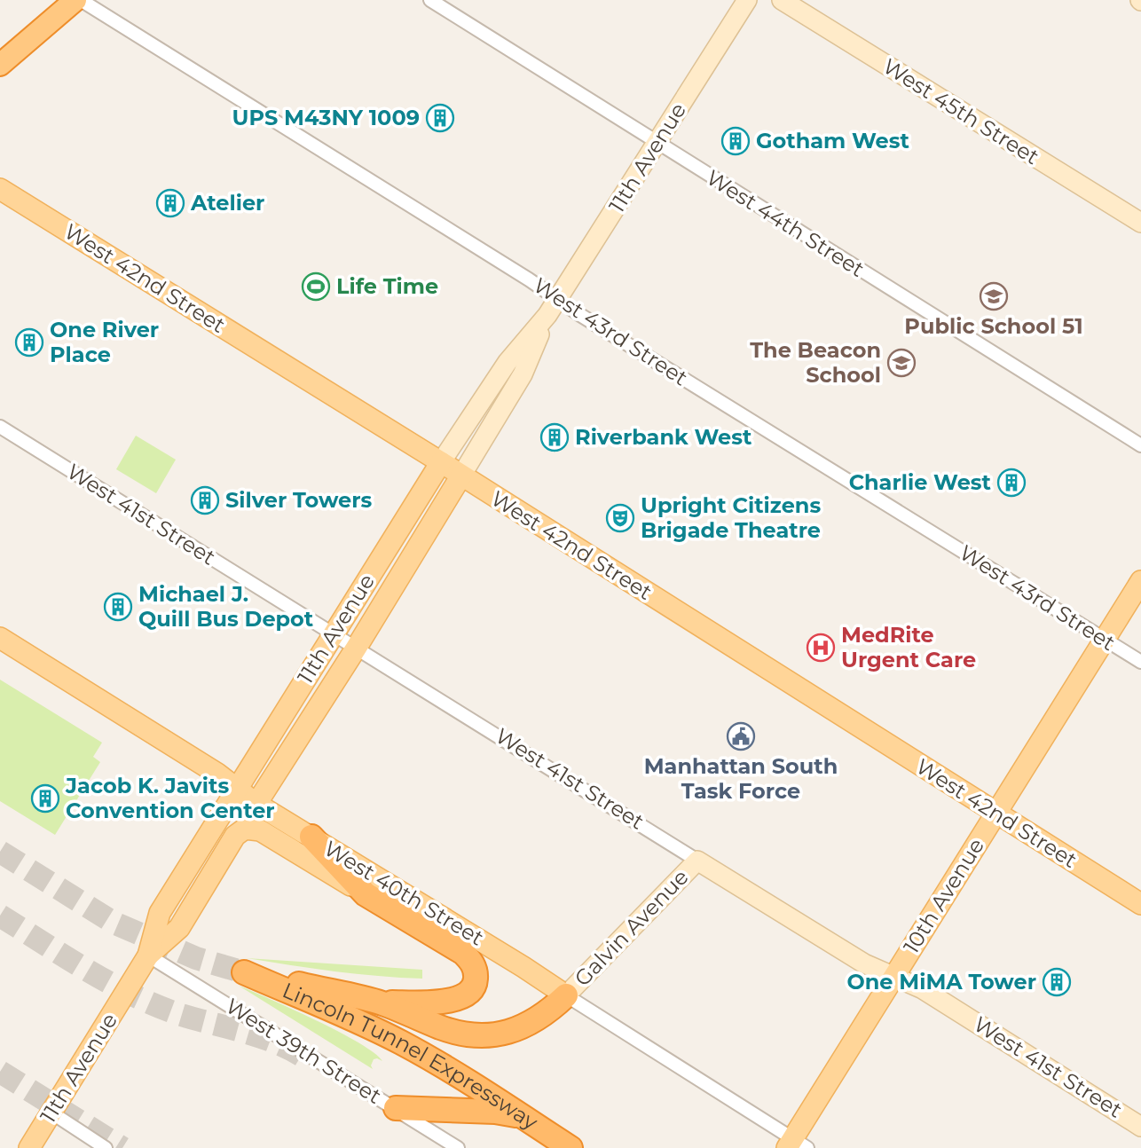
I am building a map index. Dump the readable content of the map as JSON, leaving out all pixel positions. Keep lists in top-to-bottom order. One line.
{"streets":{"highway":["Lincoln Tunnel Expressway"],"main road":["West 45th Street","11th Avenue","West 42nd Street","West 41st Street","West 40th Street","10th Avenue","Galvin Avenue"],"street":["West 44th Street","West 43rd Street","West 39th Street"]},"crossings":[["11th Avenue","West 44th Street"],["11th Avenue","West 42nd Street"],["11th Avenue","West 43rd Street"],["11th Avenue","West 41st Street"],["11th Avenue","West 40th Street"],["11th Avenue","West 39th Street"],["West 42nd Street","10th Avenue"],["West 43rd Street","10th Avenue"],["West 41st Street","10th Avenue"],["West 41st Street","Galvin Avenue"],["West 40th Street","10th Avenue"],["West 40th Street","Galvin Avenue"]],"places":{"building":["UPS M43NY 1009","Gotham West","Atelier","One River Place","Riverbank West","Charlie West","Silver Towers","Michael J. Quill Bus Depot","Jacob K. Javits Convention Center","One MiMA Tower"],"sports":["Life Time"],"school or university":["Public School 51","The Beacon School"],"theatre":["Upright Citizens Brigade Theatre"],"hospital":["MedRite Urgent Care"],"public building":["Manhattan South Task Force"]}}
